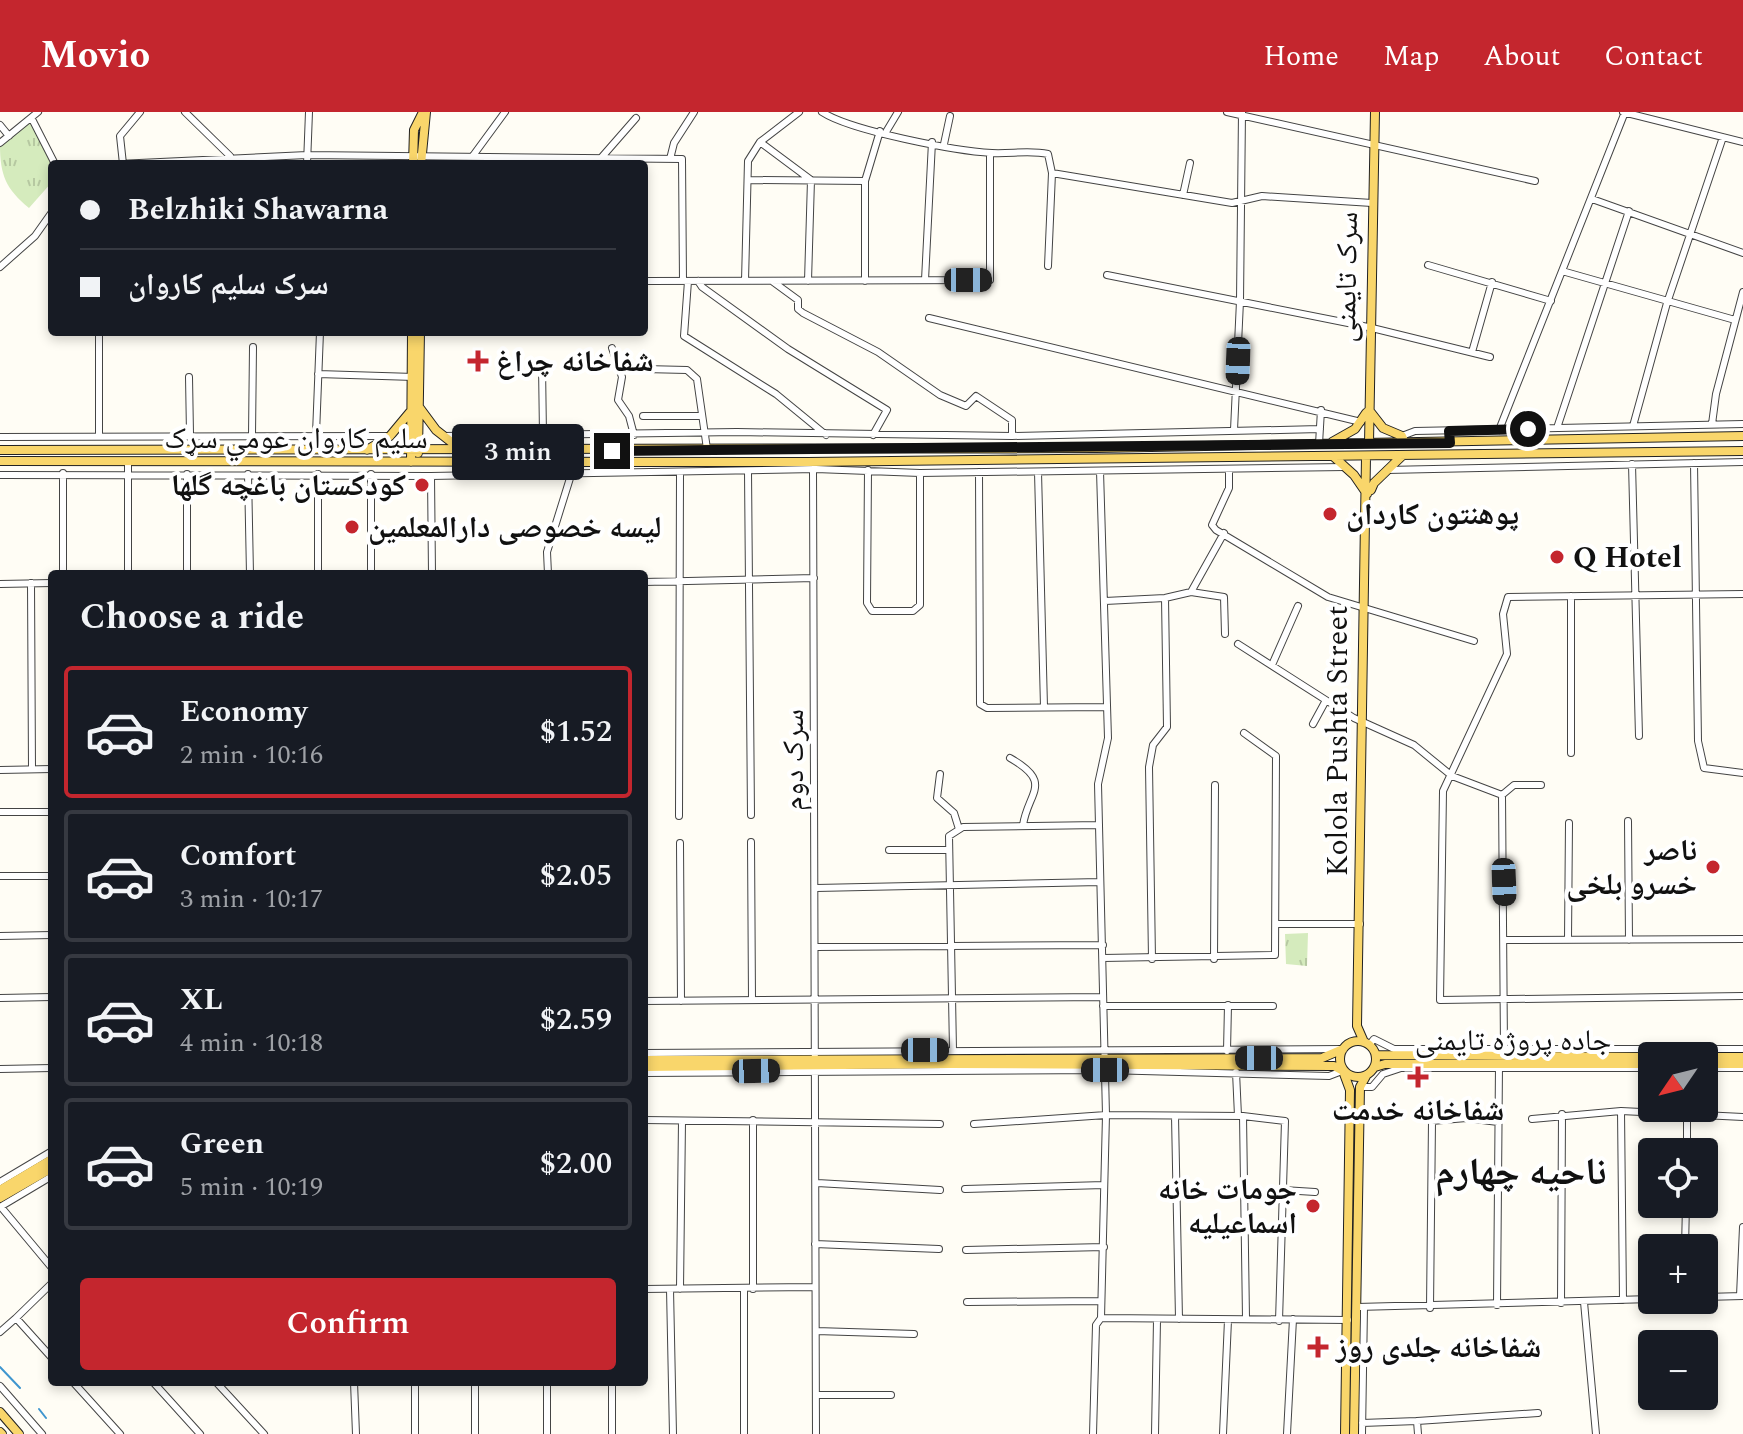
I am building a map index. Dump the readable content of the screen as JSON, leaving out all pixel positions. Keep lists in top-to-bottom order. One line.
{"streets":{"main road":["سرک تایمنی","سلیم کاروان عومي سړک","Kolola Pushta Street","جاده پروژه تایمنی"],"street":["سرک دوم"]},"crossings":[["سلیم کاروان عومي سړک","Kolola Pushta Street"],["سلیم کاروان عومي سړک","سرک دوم"]],"districts":["ناحیه چهارم"],"places":{"health":["شفاخانه چراغ","شفاخانه خدمت","شفاخانه جلدی روز"],"other":["کودکستان باغچه گلها","پوهنتون کاردان","لیسه خصوصی دارالمعلمین","Q Hotel","ناصر خسرو بلخی","جومات خانه اسماعيليه"]},"north":"bottom left","page":{"header":"Movio","nav":["Home","Map","About","Contact"],"banner":["Belzhiki Shawarna","سرک سلیم کاروان"],"bubble":"3 min","heading":"Choose a ride","list":[{"name":"Economy","note":"2 min · 10:16","value":"$1.52"},{"name":"Comfort","note":"3 min · 10:17","value":"$2.05"},{"name":"XL","note":"4 min · 10:18","value":"$2.59"},{"name":"Green","note":"5 min · 10:19","value":"$2.00"}],"map_buttons":["+","−"],"buttons":"Confirm"}}
